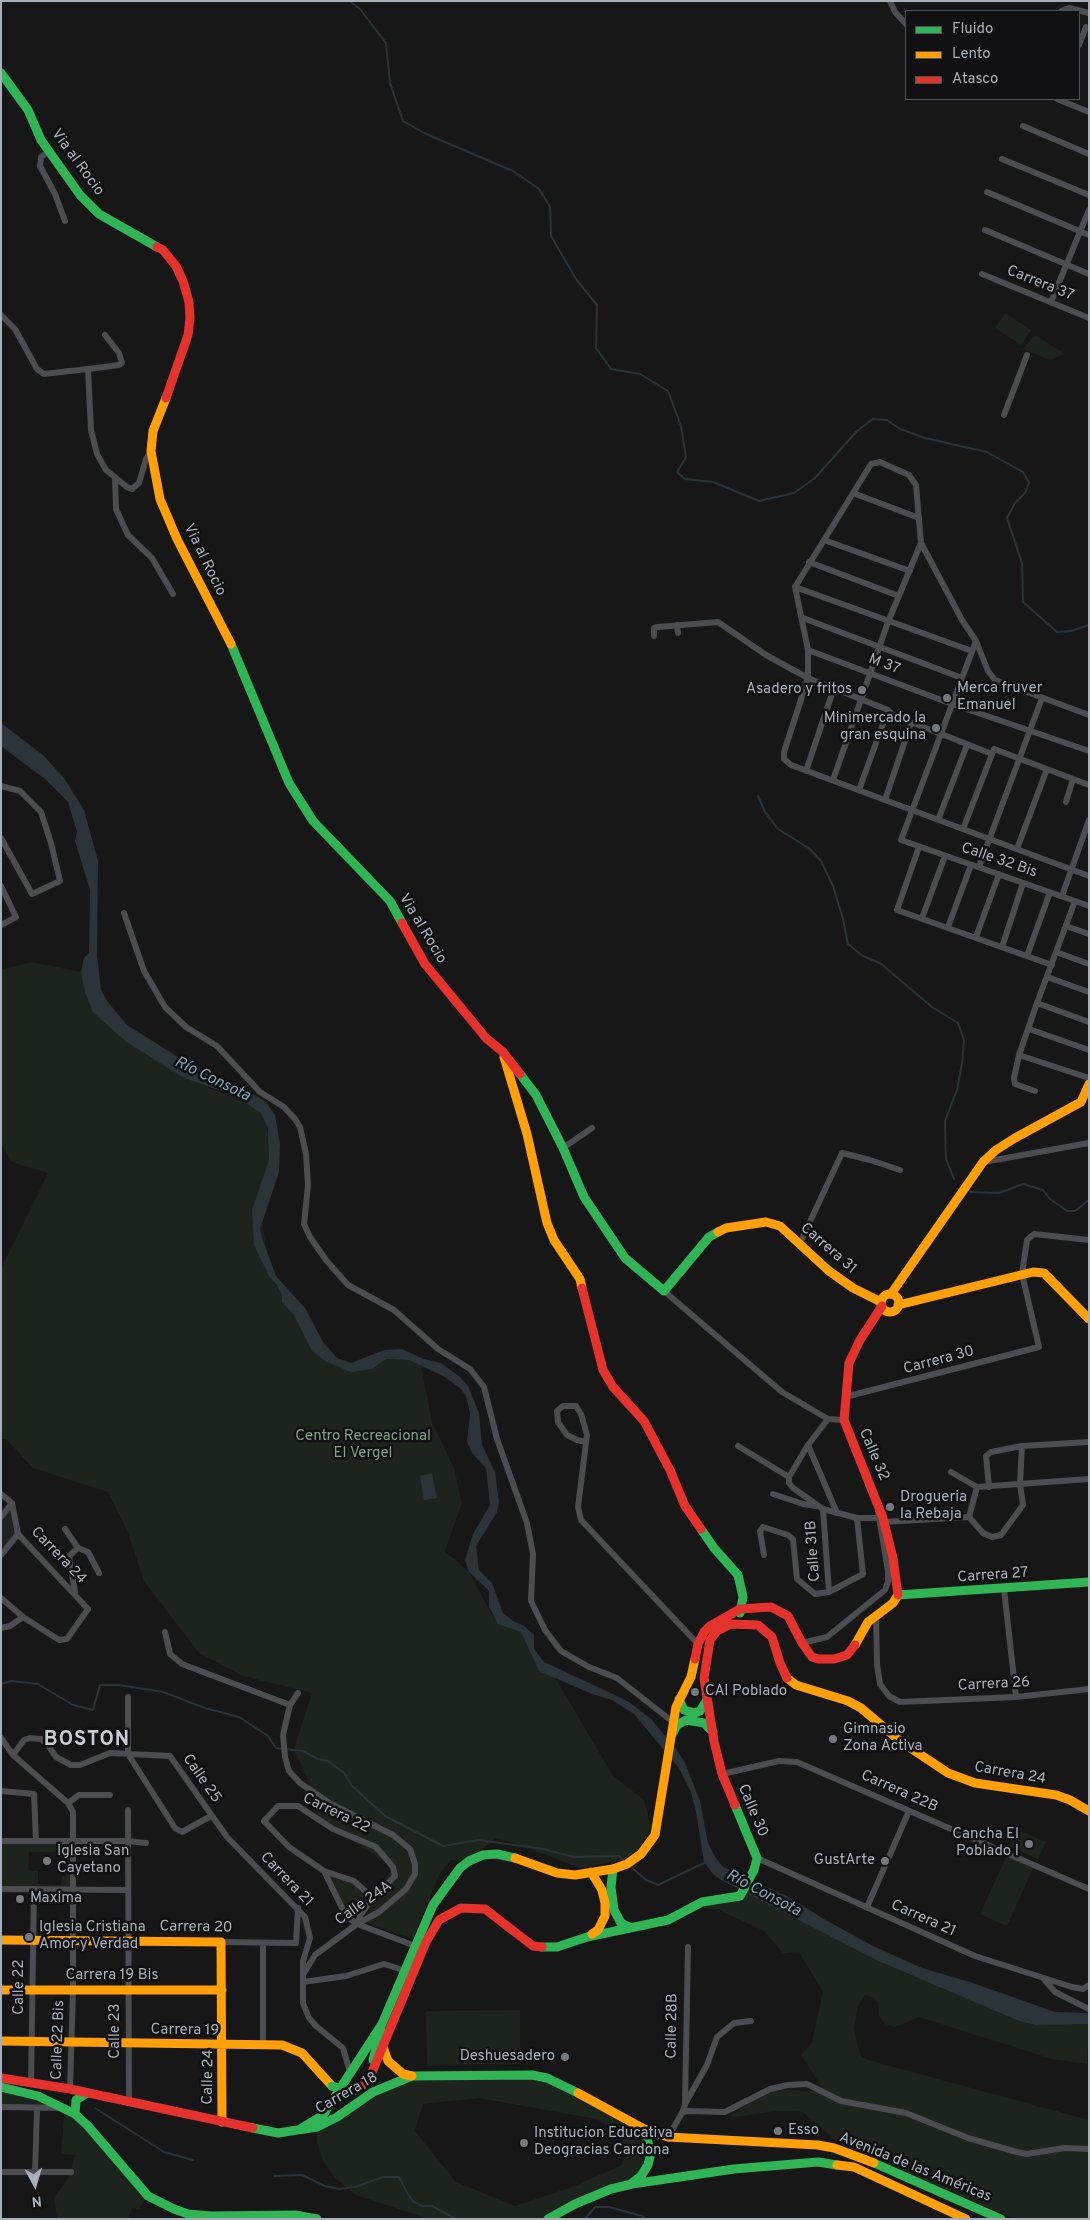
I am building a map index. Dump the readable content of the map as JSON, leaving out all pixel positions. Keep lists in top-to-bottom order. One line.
{"streets":{"main road":["Via al Rocio","Carrera 31","Calle 32","Carrera 24","Carrera 27","Calle 30","Carrera 20","Carrera 19 Bis","Carrera 19","Calle 24","Carrera 18","Avenida de las Américas"],"street":["Carrera 37","M 37","Calle 32 Bis","Carrera 30","Calle 31B","Carrera 26","Calle 25","Carrera 22B","Carrera 22","Carrera 21","Calle 24A","Calle 22","Calle 28B","Calle 23","Calle 22 Bis"]},"crossings":[["Via al Rocio","Carrera 31"],["Carrera 31","Calle 32"],["Carrera 30","Calle 32"],["Calle 32","Carrera 27"],["Calle 25","Carrera 21"],["Carrera 22B","Calle 30"],["Calle 30","Carrera 21"],["Carrera 21","Calle 24A"],["Carrera 21","Carrera 20"],["Carrera 20","Calle 22"],["Carrera 20","Calle 23"],["Carrera 20","Calle 22 Bis"],["Carrera 20","Calle 24"],["Carrera 19 Bis","Calle 22"],["Carrera 19 Bis","Calle 23"],["Carrera 19 Bis","Calle 22 Bis"],["Carrera 19 Bis","Calle 24"],["Calle 22","Carrera 19"],["Calle 22","Carrera 18"],["Calle 28B","Carrera 18"],["Calle 28B","Avenida de las Américas"],["Calle 23","Carrera 19"],["Calle 23","Carrera 18"],["Carrera 19","Calle 22 Bis"],["Carrera 19","Calle 24"],["Calle 22 Bis","Carrera 18"],["Calle 24","Carrera 18"],["Carrera 18","Avenida de las Américas"]],"districts":["BOSTON"],"water":["Río Consota"],"parks":["Centro Recreacional El Vergel"],"places":["Asadero y fritos","Merca fruver Emanuel","Minimercado la gran esquina","Drogueria la Rebaja","CAI Poblado","Gimnasio Zona Activa","Cancha El Poblado I","Iglesia San Cayetano","GustArte","Maxima","Iglesia Cristiana Amor y Verdad","Deshuesadero","Esso","Institucion Educativa Deogracias Cardona"],"legend":["Fluido","Lento","Atasco"],"north":"bottom"}
